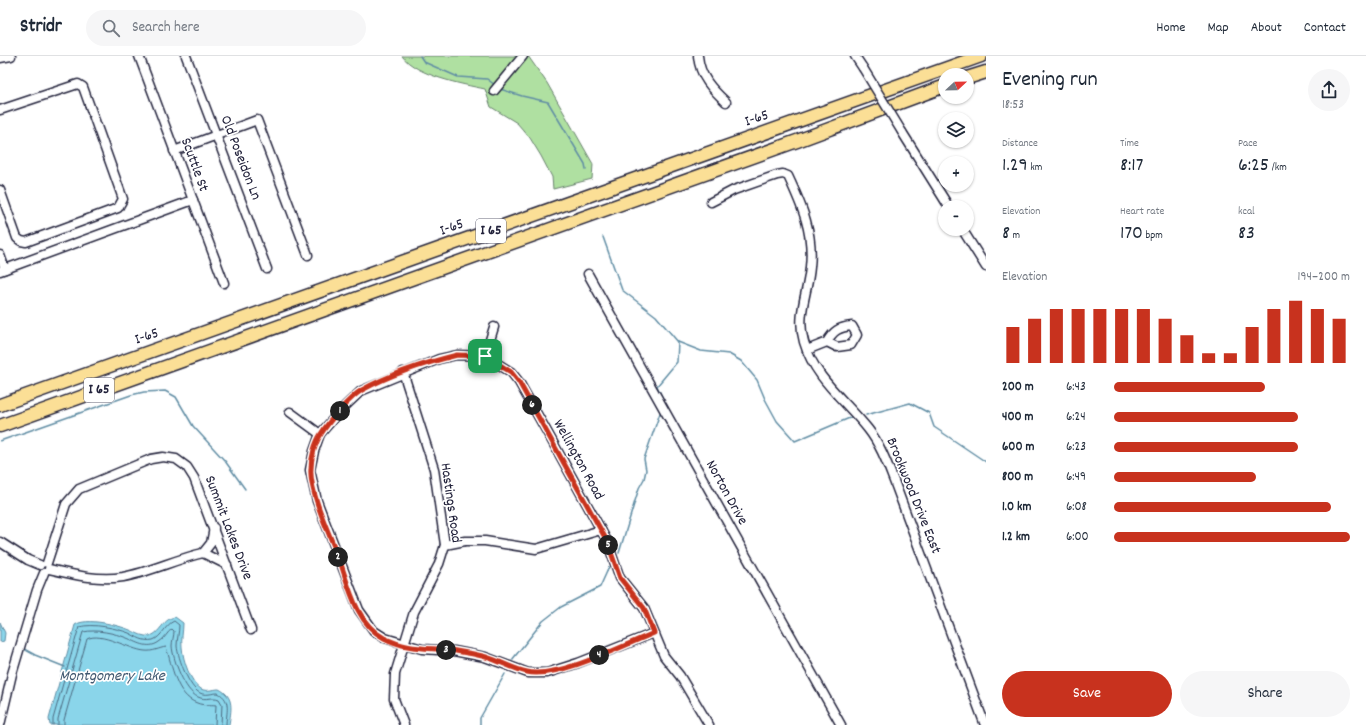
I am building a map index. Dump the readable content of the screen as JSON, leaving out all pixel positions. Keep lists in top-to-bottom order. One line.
{"streets":{"highway":["I-65","I 65"],"street":["Old Poseidon Ln","Scuttle St","Wellington Road","Norton Drive","Brookwood Drive East","Hastings Road","Summit Lakes Drive"]},"crossings":[["Wellington Road","Hastings Road"]],"water":["Montgomery Lake"],"north":"right","page":{"header":"Stridr","search":"Search here","nav":["Home","Map","About","Contact"],"heading":["Evening run","18:53"],"map_buttons":["+","−"],"stats":[["Distance","1.29 km"],["Time","8:17"],["Pace","6:25 /km"],["Elevation","8 m"],["Heart rate","170 bpm"],["kcal","83"]],"chart":["Elevation","194–200 m"],"list":[{"name":"200 m","note":"6:43"},{"name":"400 m","note":"6:24"},{"name":"600 m","note":"6:23"},{"name":"800 m","note":"6:49"},{"name":"1.0 km","note":"6:08"},{"name":"1.2 km","note":"6:00"}],"pins":["6","1","5","2","3","4"],"buttons":["Save","Share"]}}
